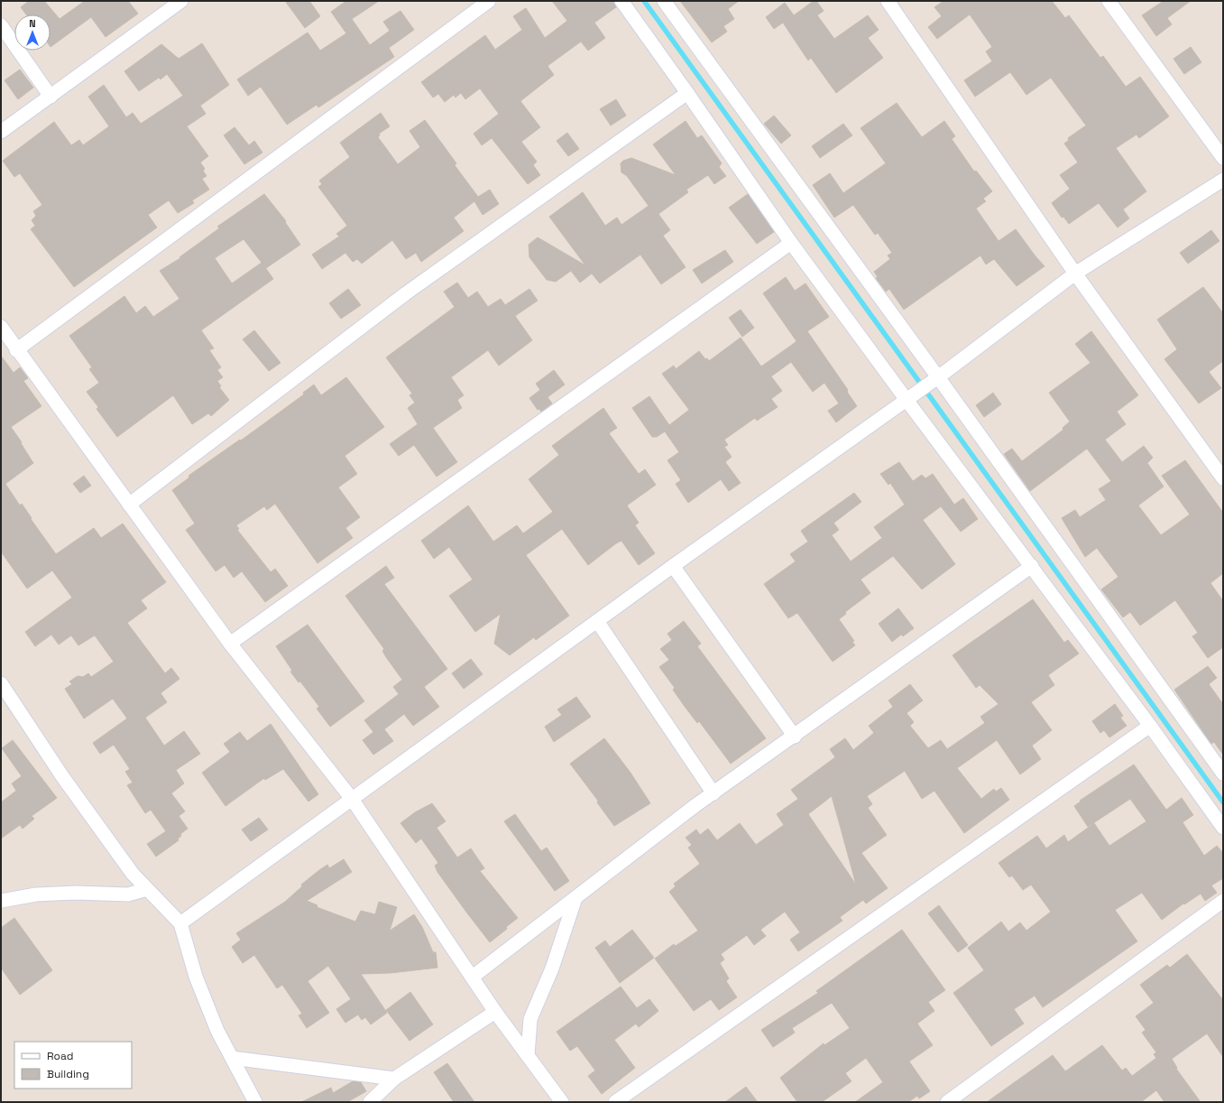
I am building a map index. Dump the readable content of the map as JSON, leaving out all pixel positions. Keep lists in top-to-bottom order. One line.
{"legend":["Road","Building"],"north":"top"}
